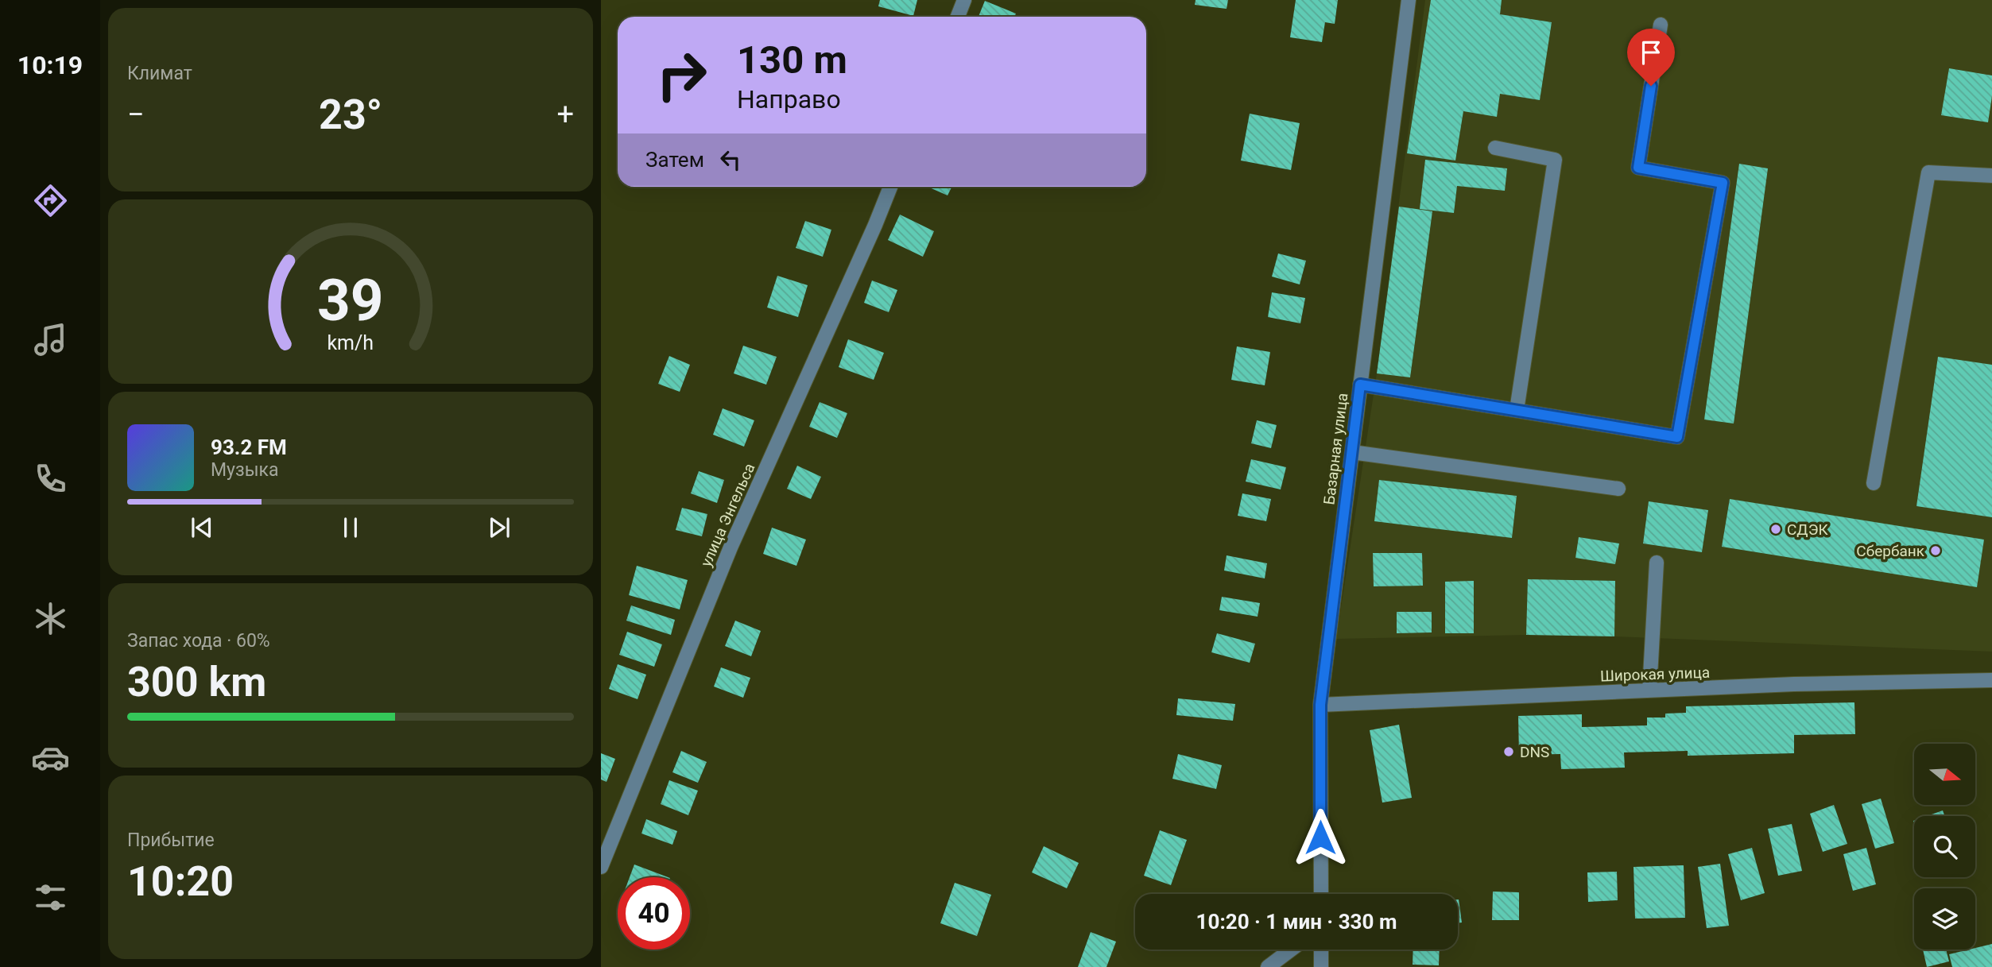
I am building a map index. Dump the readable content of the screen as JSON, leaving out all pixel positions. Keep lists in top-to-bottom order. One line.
{"streets":{"street":["Базарная улица","улица Энгельса","Широкая улица"]},"crossings":[["Базарная улица","Широкая улица"]],"places":["СДЭК","Сбербанк","DNS"],"north":"right","page":{"tabs":"10:19","tile":["Климат",["Запас хода · 60%","300 km"],["Прибытие","10:20"]],"turn":["130 m","Направо"],"heat":["−","23°","+"],"then":"Затем","song":["93.2 FM","Музыка"],"limit":"40","trip":"10:20 · 1 мин · 330 m","gauge":["39","km/h"]}}
